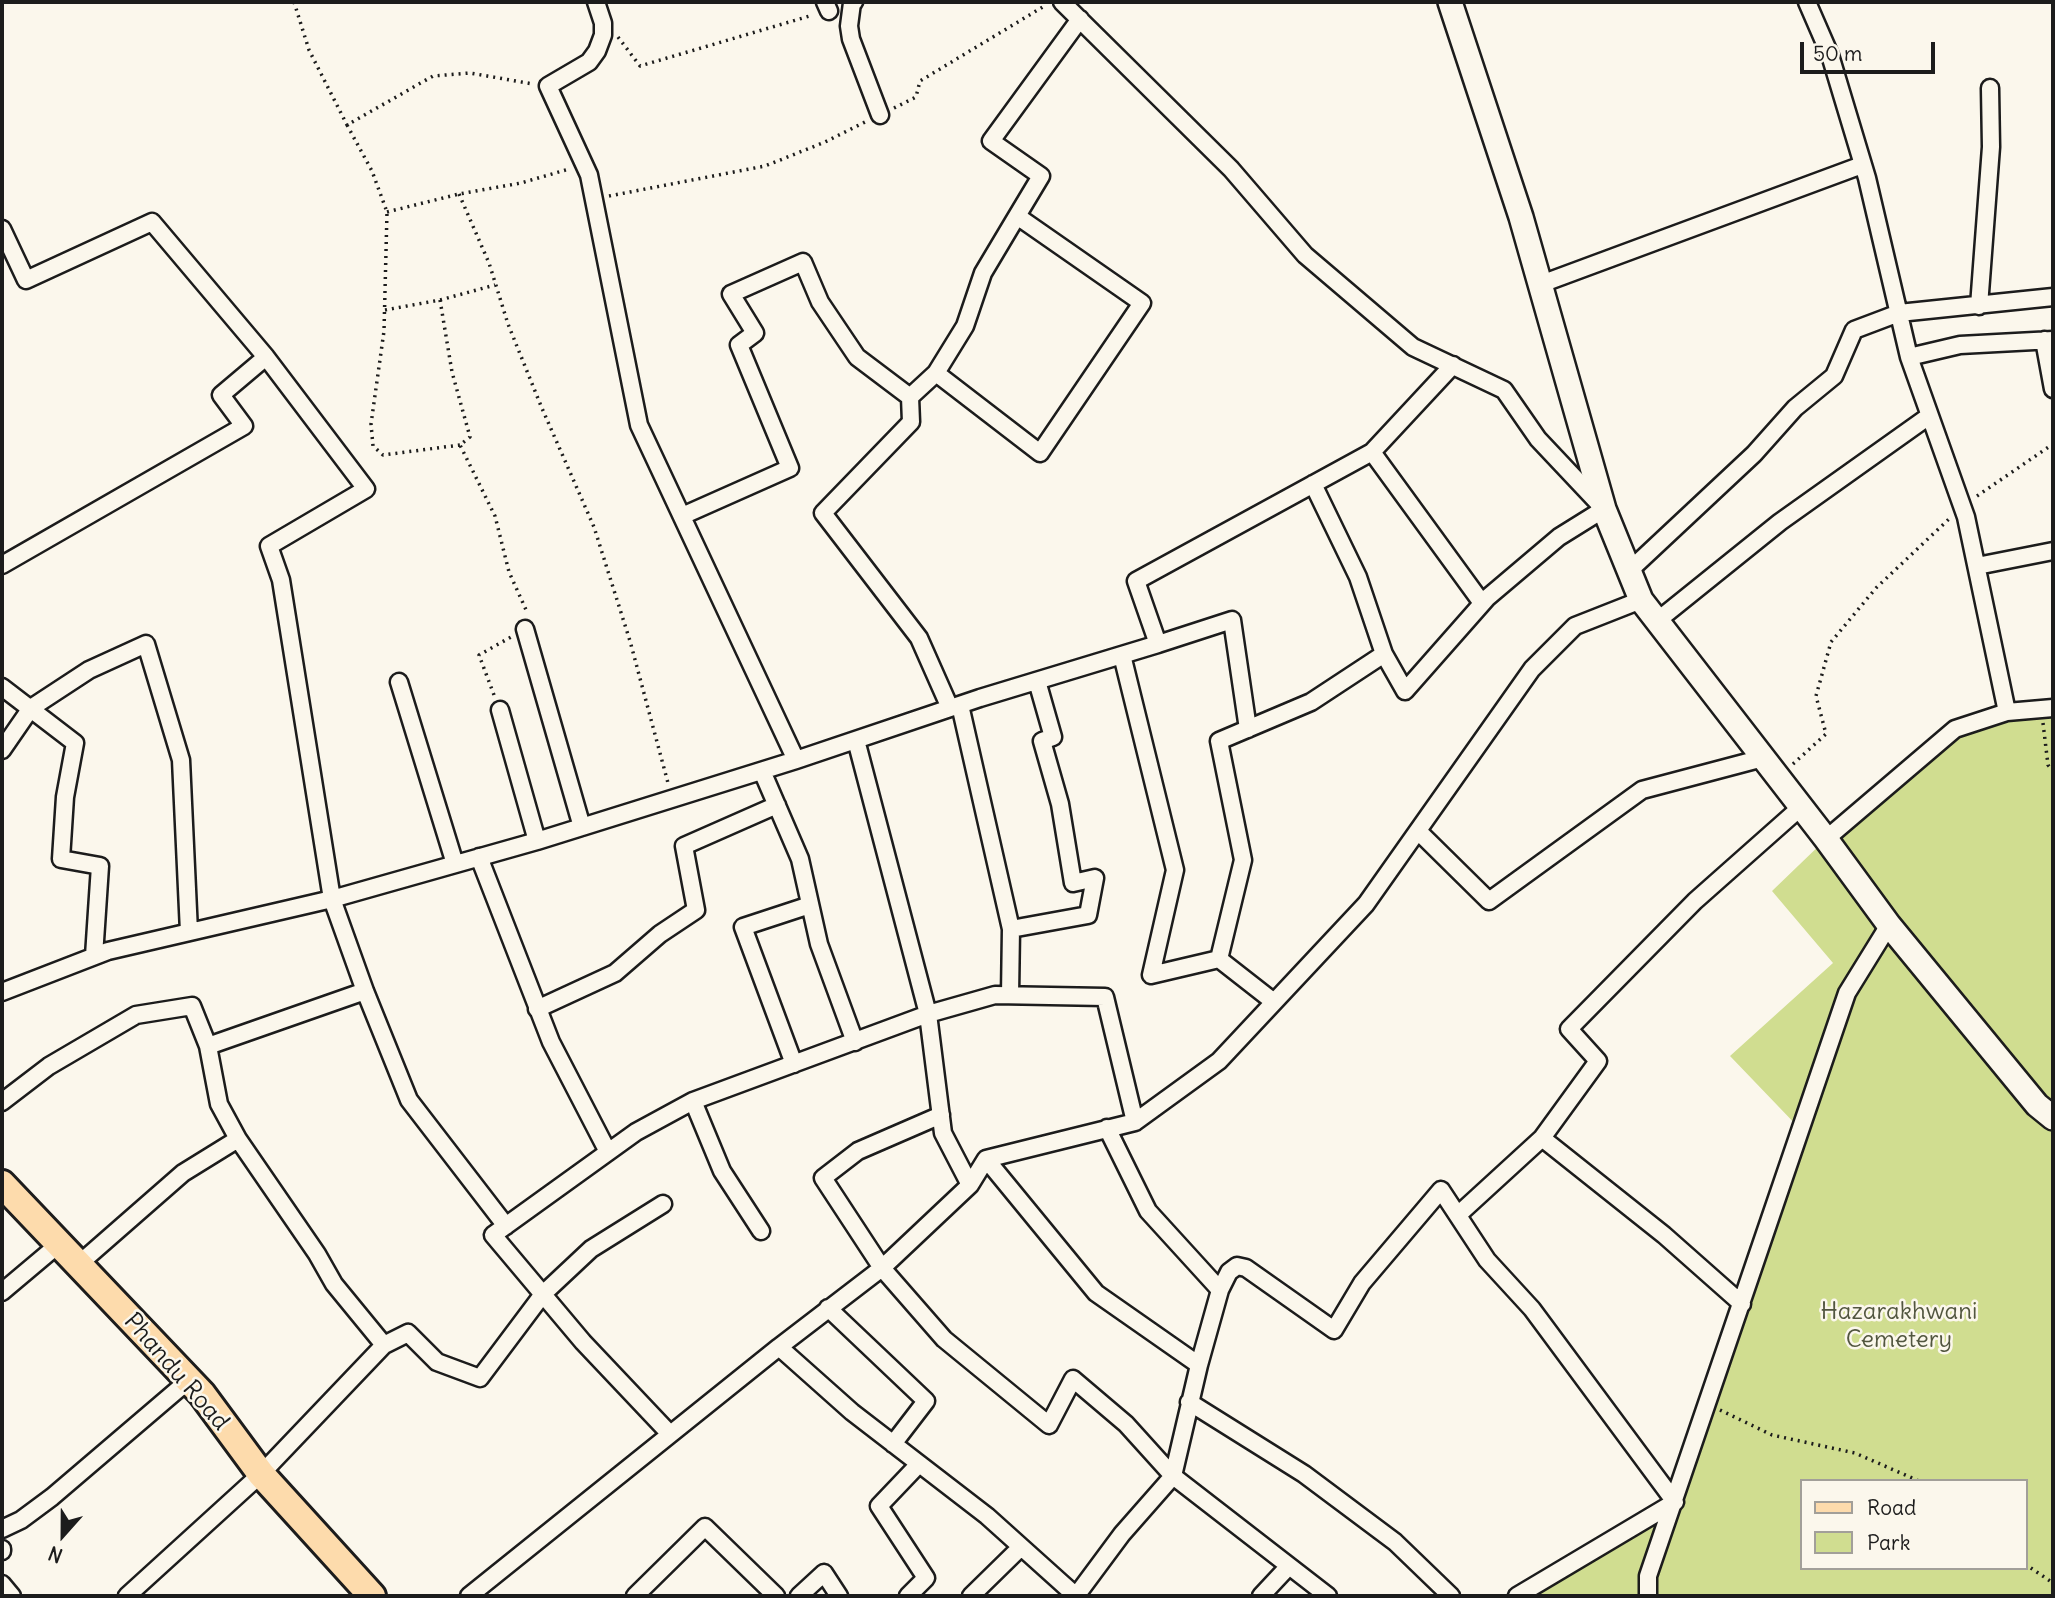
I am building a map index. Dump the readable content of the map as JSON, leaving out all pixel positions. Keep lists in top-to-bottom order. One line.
{"streets":{"main road":["Phandu Road"]},"parks":["Hazarakhwani Cemetery"],"legend":["Road","Park"],"scale_bar":"50 m","north":"bottom"}
